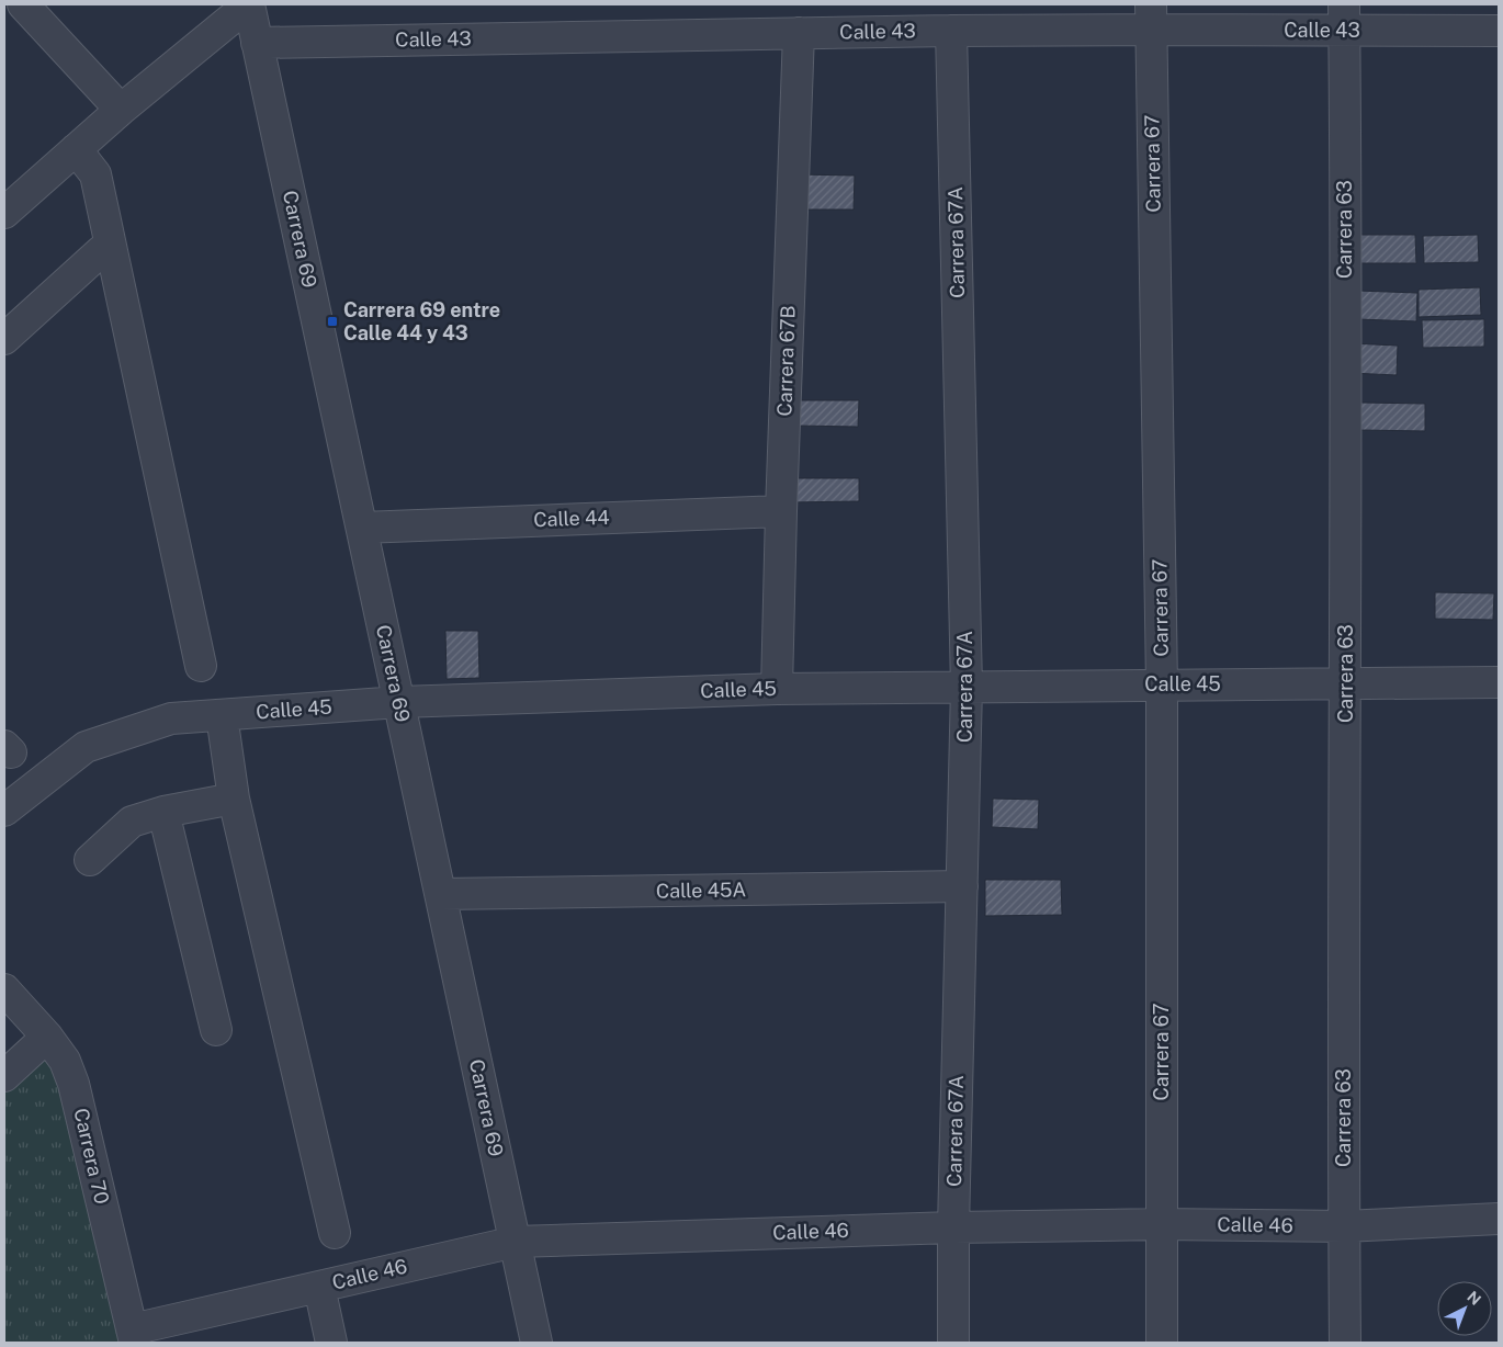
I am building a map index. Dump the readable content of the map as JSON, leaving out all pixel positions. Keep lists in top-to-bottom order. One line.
{"streets":{"street":["Calle 43","Carrera 67","Carrera 63","Carrera 69","Carrera 67A","Carrera 67B","Calle 44","Calle 45","Calle 45A","Carrera 70","Calle 46"]},"crossings":[["Calle 43","Carrera 67"],["Calle 43","Carrera 63"],["Calle 43","Carrera 69"],["Calle 43","Carrera 67A"],["Calle 43","Carrera 67B"],["Carrera 67","Calle 45"],["Carrera 67","Calle 46"],["Carrera 63","Calle 45"],["Carrera 63","Calle 46"],["Carrera 69","Calle 44"],["Carrera 69","Calle 45"],["Carrera 69","Calle 45A"],["Carrera 69","Calle 46"],["Carrera 67A","Calle 45"],["Carrera 67A","Calle 45A"],["Carrera 67A","Calle 46"],["Carrera 67B","Calle 44"],["Carrera 67B","Calle 45"],["Carrera 70","Calle 46"]],"places":{"transit":["Carrera 69 entre Calle 44 y 43"]},"north":"top right"}
